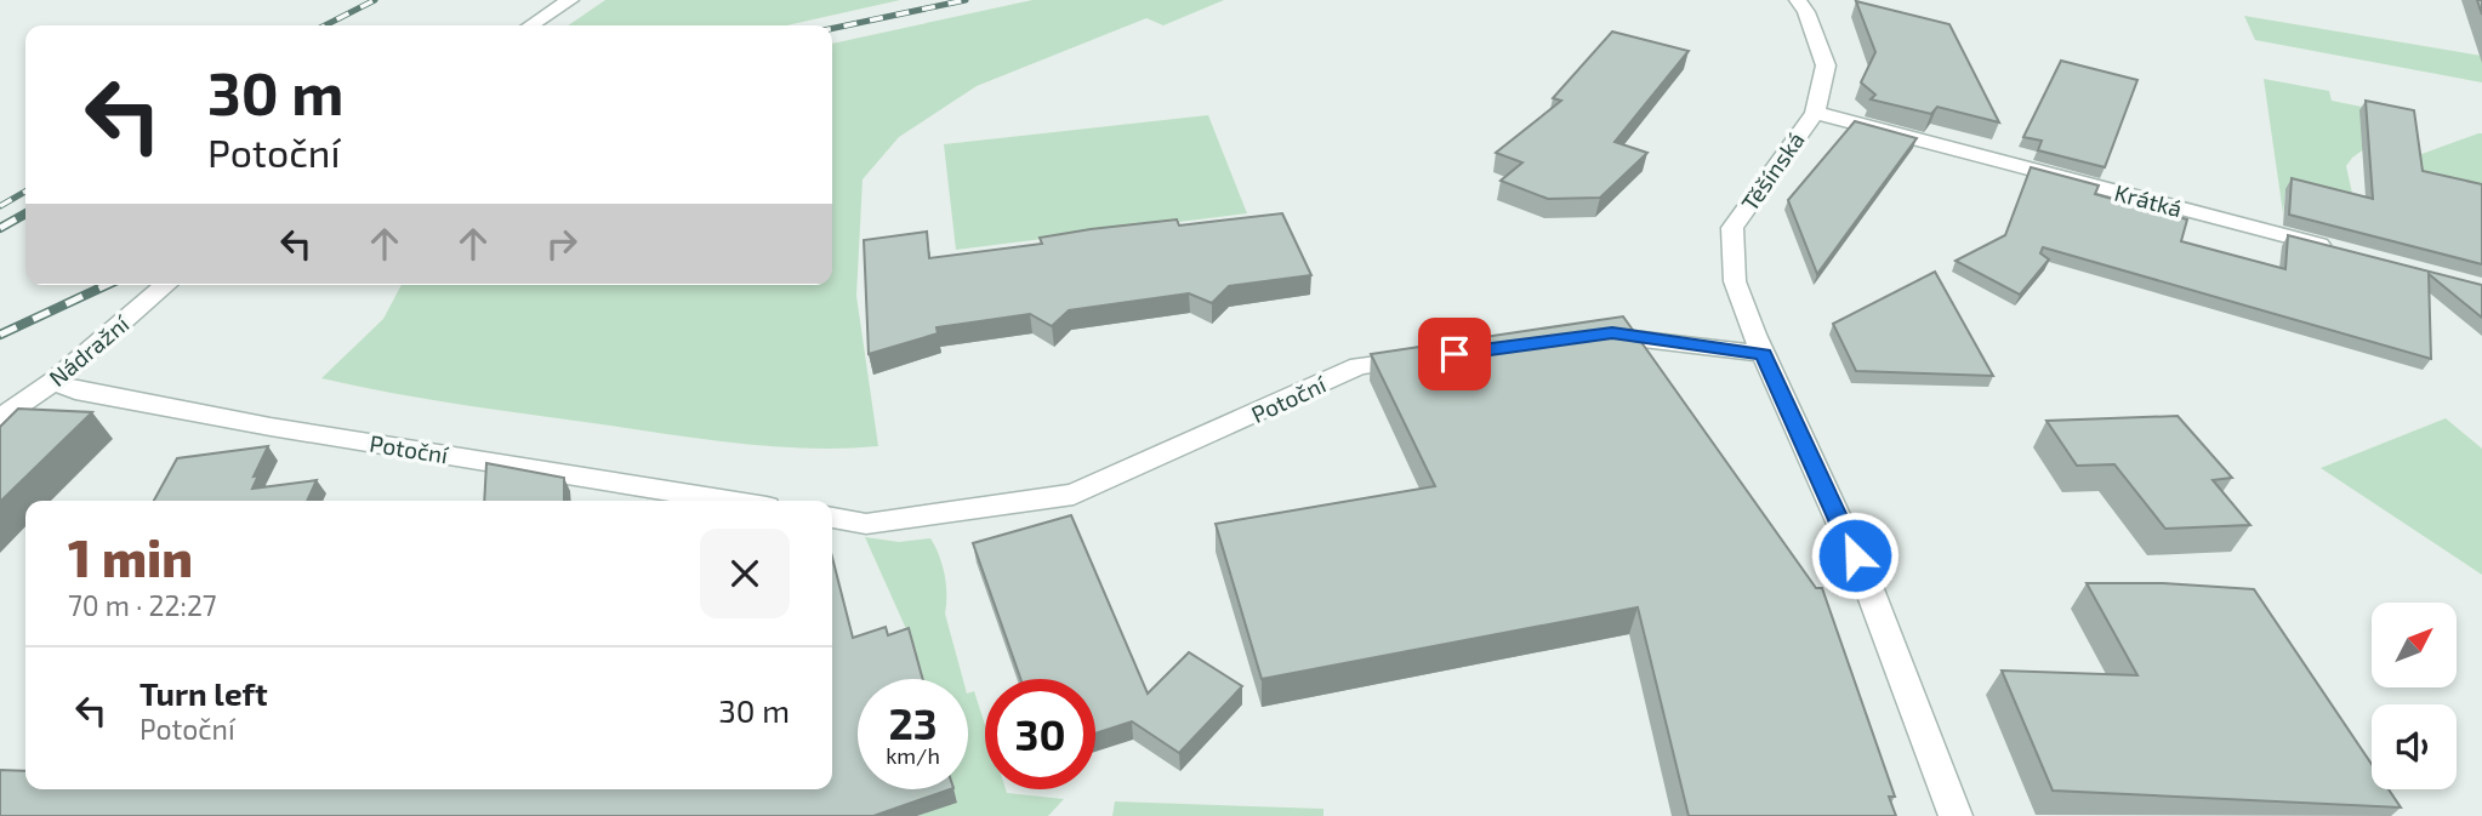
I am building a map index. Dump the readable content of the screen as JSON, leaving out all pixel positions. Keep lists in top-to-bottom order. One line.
{"streets":{"street":["Těšínská","Krátká","Nádražní","Potoční"]},"crossings":[["Těšínská","Krátká"],["Nádražní","Potoční"]],"north":"top right","page":{"turn":["30 m","Potoční"],"heading":["1 min","70 m · 22:27"],"list":[{"name":"Turn left","note":"Potoční","value":"30 m"}],"speed":"23 km/h","limit":"30"}}
